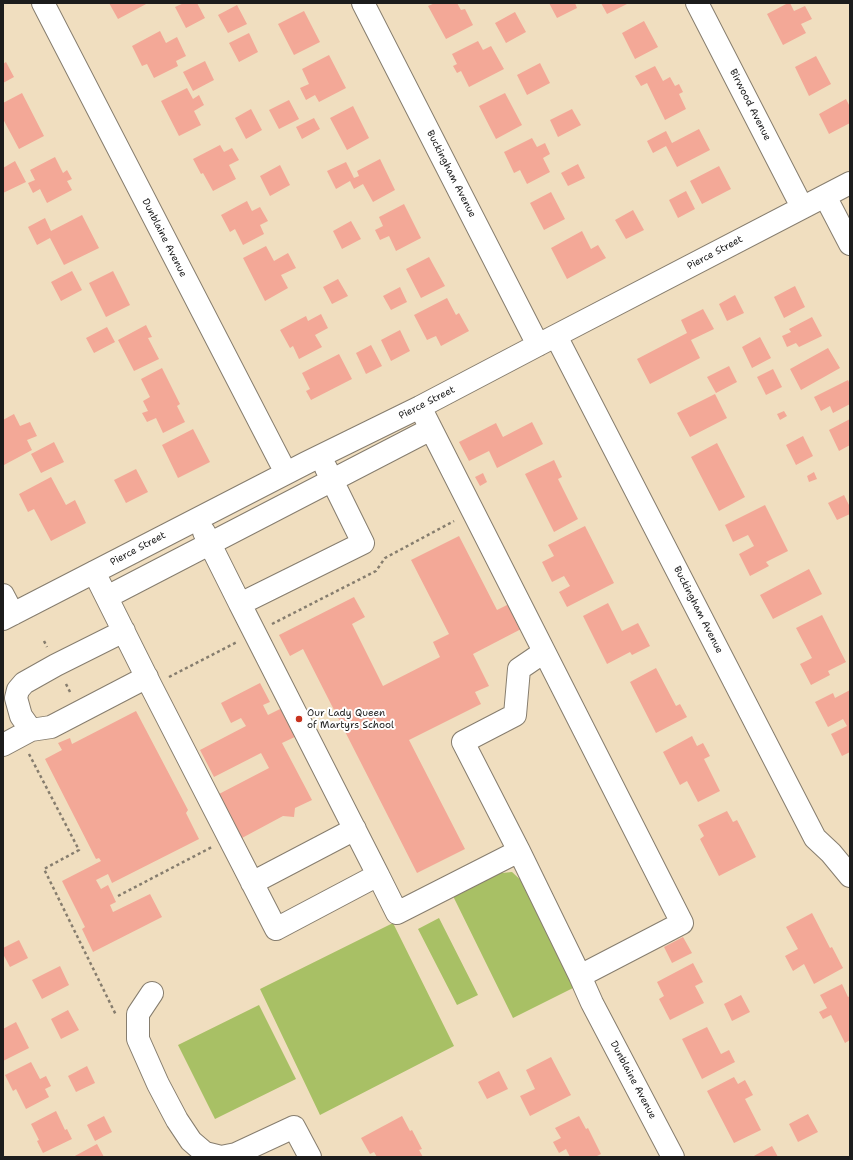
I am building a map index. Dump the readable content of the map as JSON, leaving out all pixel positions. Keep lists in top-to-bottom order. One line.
{"streets":{"street":["Birwood Avenue","Buckingham Avenue","Dunblaine Avenue","Pierce Street"]},"crossings":[["Birwood Avenue","Pierce Street"],["Buckingham Avenue","Pierce Street"],["Dunblaine Avenue","Pierce Street"]],"places":["Our Lady Queen of Martyrs School"]}
